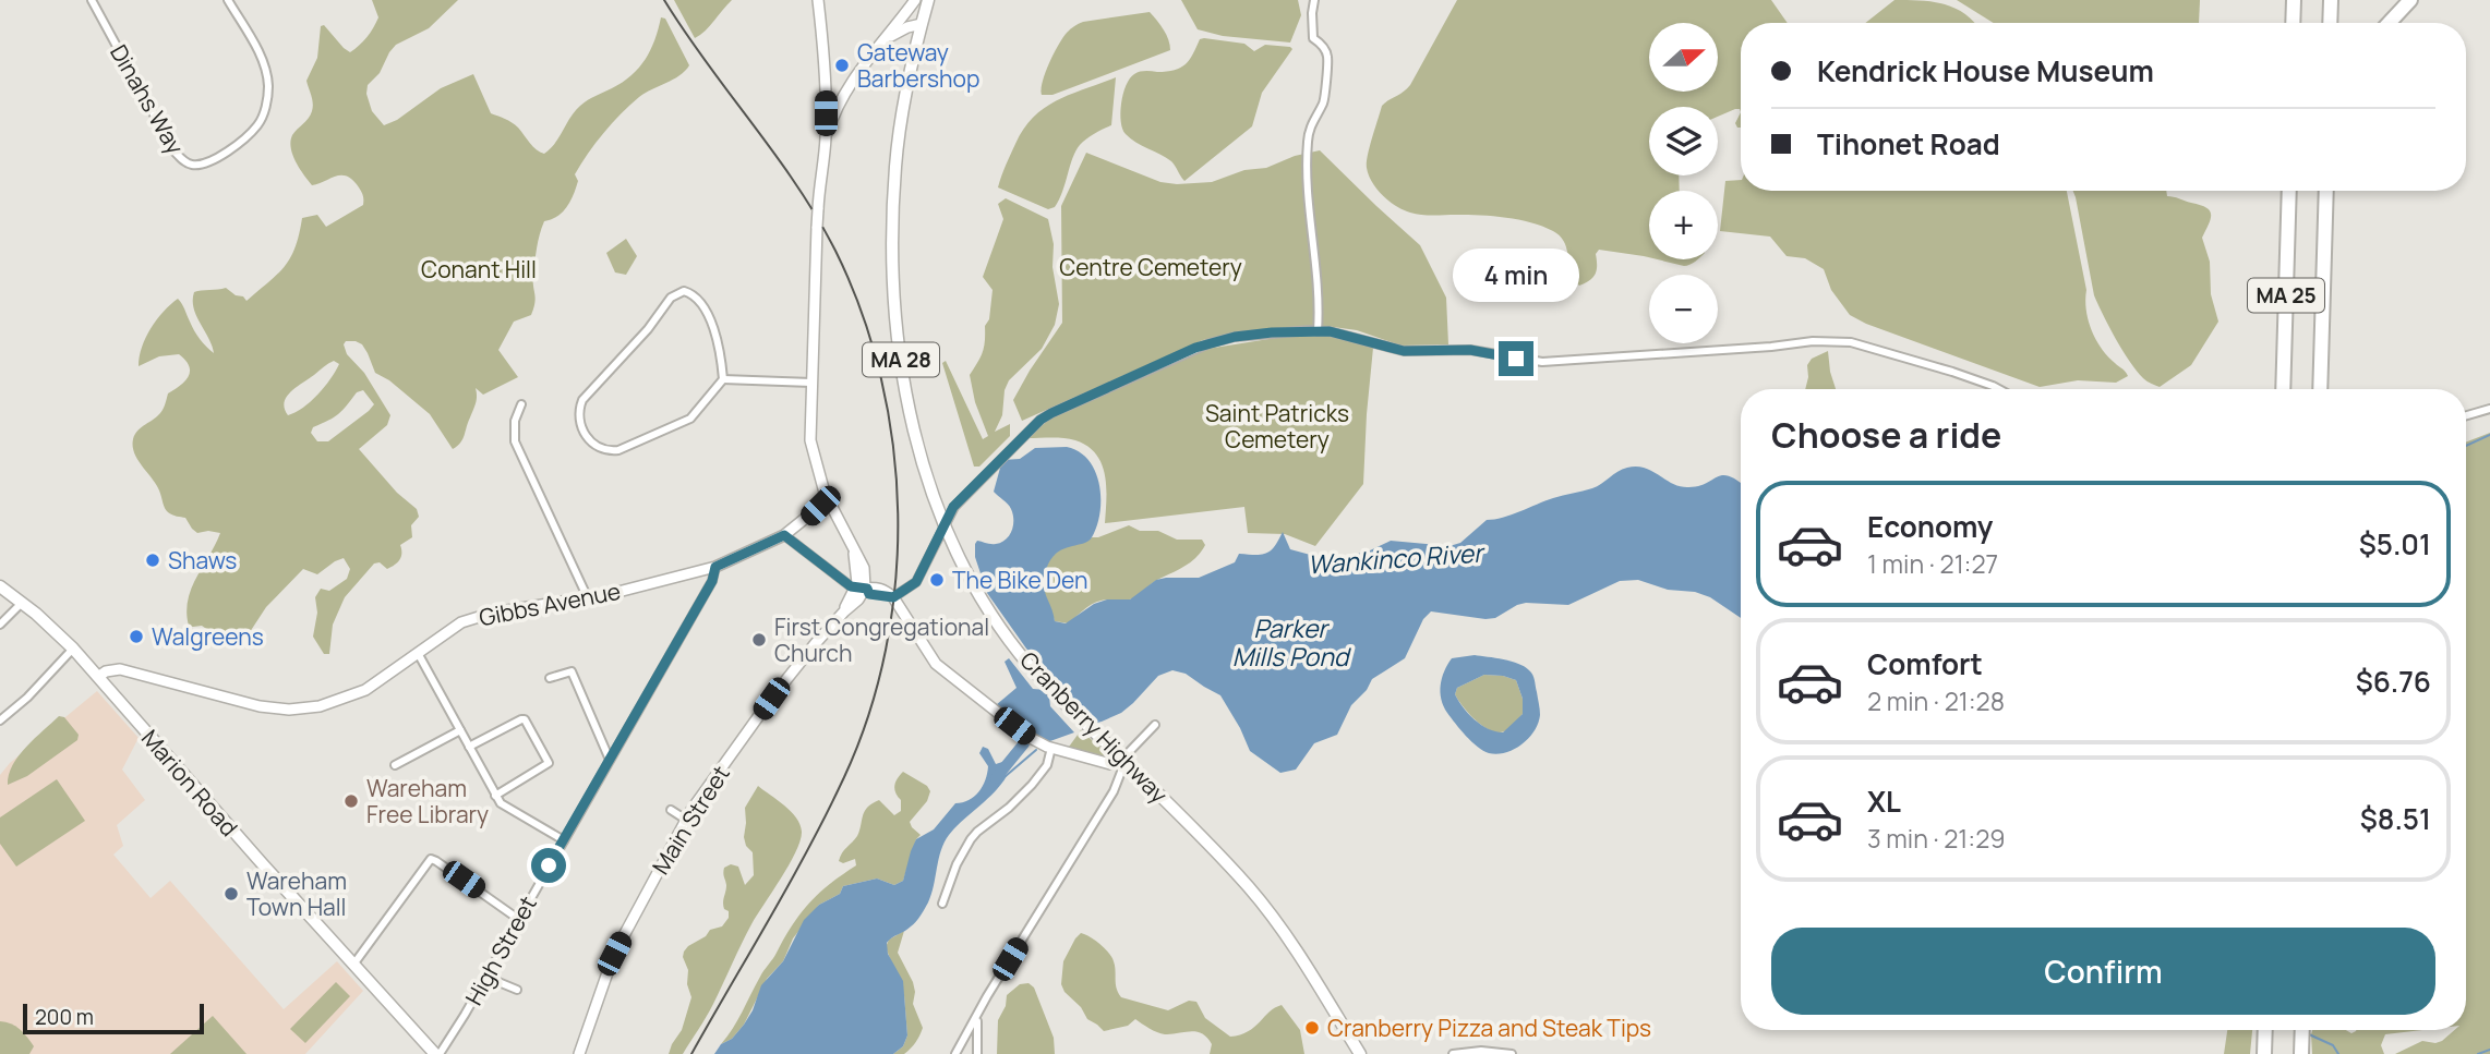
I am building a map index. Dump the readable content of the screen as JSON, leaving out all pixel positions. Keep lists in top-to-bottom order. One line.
{"streets":{"highway":["MA 25"],"main road":["MA 28","Gibbs Avenue","Cranberry Highway","Marion Road","Main Street"],"street":["Dinahs Way","High Street"]},"crossings":[["Gibbs Avenue","Marion Road"],["Gibbs Avenue","High Street"],["Marion Road","High Street"]],"water":["Wankinco River","Parker Mills Pond"],"parks":["Centre Cemetery","Conant Hill","Saint Patricks Cemetery"],"places":["Gateway Barbershop","Shaws","The Bike Den","Walgreens","First Congregational Church","Wareham Free Library","Wareham Town Hall","Cranberry Pizza and Steak Tips"],"scale_bar":"200 m","north":"right","page":{"map_buttons":["+","−"],"banner":["Kendrick House Museum","Tihonet Road"],"bubble":"4 min","heading":"Choose a ride","list":[{"name":"Economy","note":"1 min · 21:27","value":"$5.01"},{"name":"Comfort","note":"2 min · 21:28","value":"$6.76"},{"name":"XL","note":"3 min · 21:29","value":"$8.51"}],"buttons":"Confirm","scale":"200 m"}}
